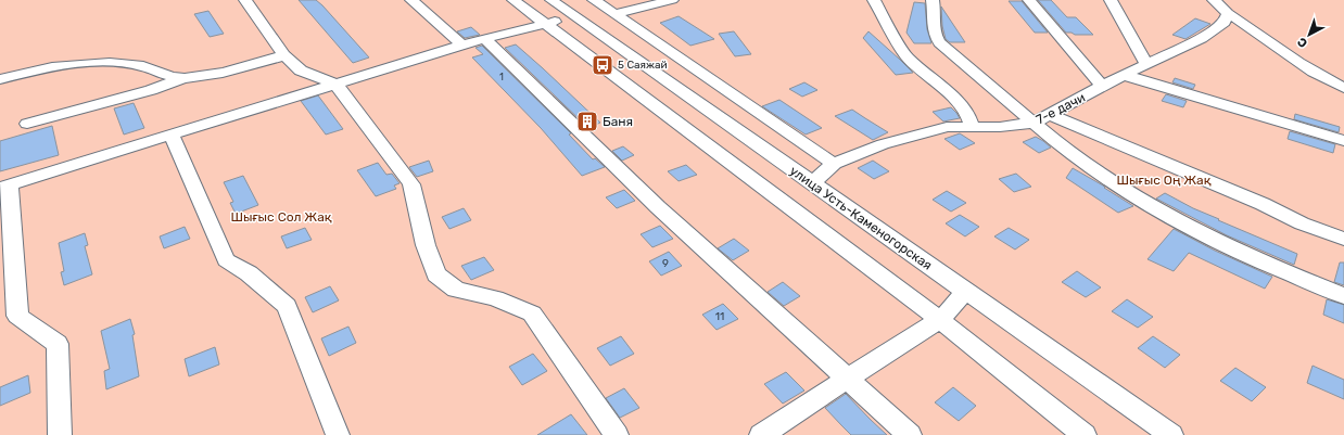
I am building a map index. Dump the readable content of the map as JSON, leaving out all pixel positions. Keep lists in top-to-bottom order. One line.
{"streets":{"street":["7-е дачи","улица Усть-Каменогорская"]},"crossings":[["7-е дачи","улица Усть-Каменогорская"]],"parks":["Шығыс Оң Жақ","Шығыс Сол Жақ"],"places":{"bus stop":["5 Саяжай"],"building":["Баня"]},"house_numbers":["1","9","11"],"north":"bottom left"}
